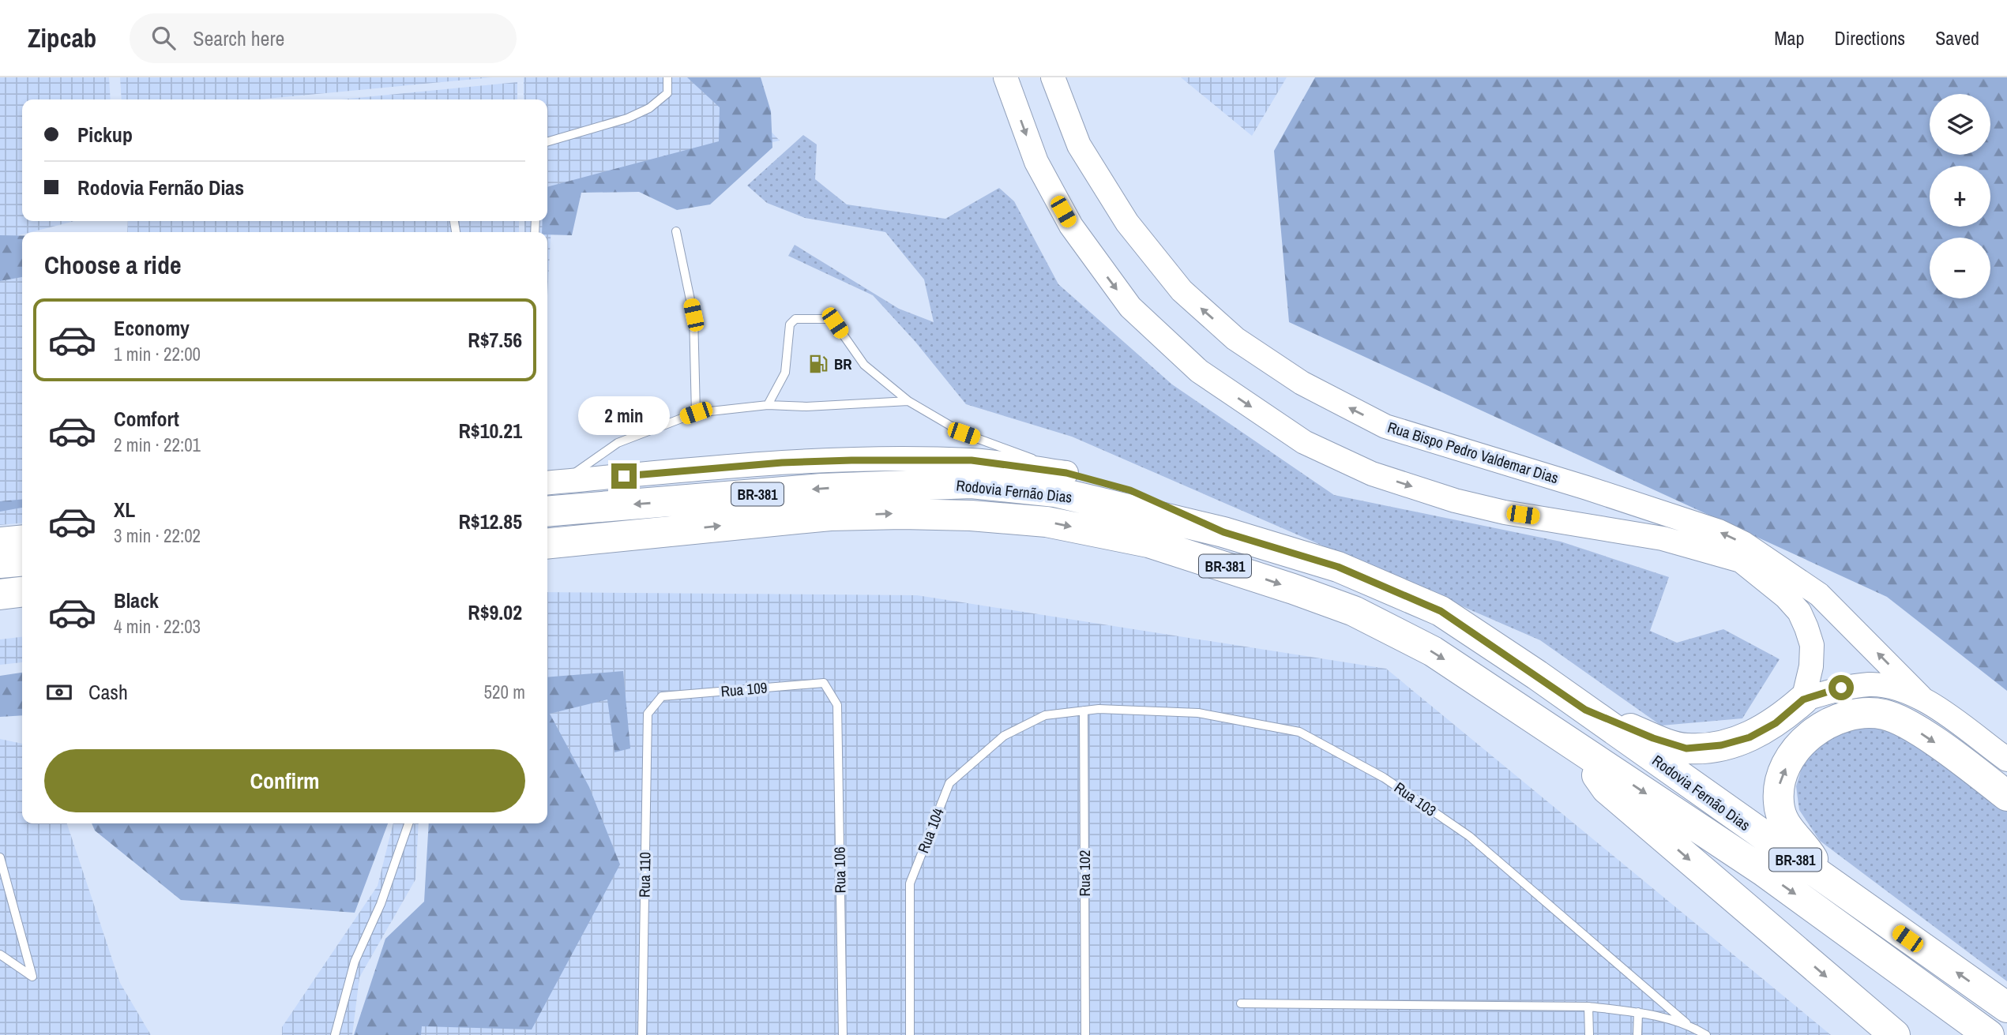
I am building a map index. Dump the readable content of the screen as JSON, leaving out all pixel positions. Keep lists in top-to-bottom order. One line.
{"streets":{"highway":["Rodovia Fernão Dias","BR-381"],"main road":["Rua Bispo Pedro Valdemar Dias"],"lane":["Rua 109","Rua 103","Rua 104","Rua 106","Rua 102","Rua 110"]},"crossings":[["Rodovia Fernão Dias","BR-381"],["Rua 109","Rua 106"],["Rua 109","Rua 110"],["Rua 103","Rua 104"],["Rua 103","Rua 102"],["Rua 104","Rua 102"]],"places":{"fuel station":["BR"]},"page":{"header":"Zipcab","search":"Search here","nav":["Map","Directions","Saved"],"map_buttons":["+","−"],"banner":["Pickup","Rodovia Fernão Dias"],"heading":"Choose a ride","list":[{"name":"Economy","note":"1 min · 22:00","value":"R$7.56"},{"name":"Comfort","note":"2 min · 22:01","value":"R$10.21"},{"name":"XL","note":"3 min · 22:02","value":"R$12.85"},{"name":"Black","note":"4 min · 22:03","value":"R$9.02"}],"bubble":"2 min","pay":["Cash","520 m"],"buttons":"Confirm"}}
